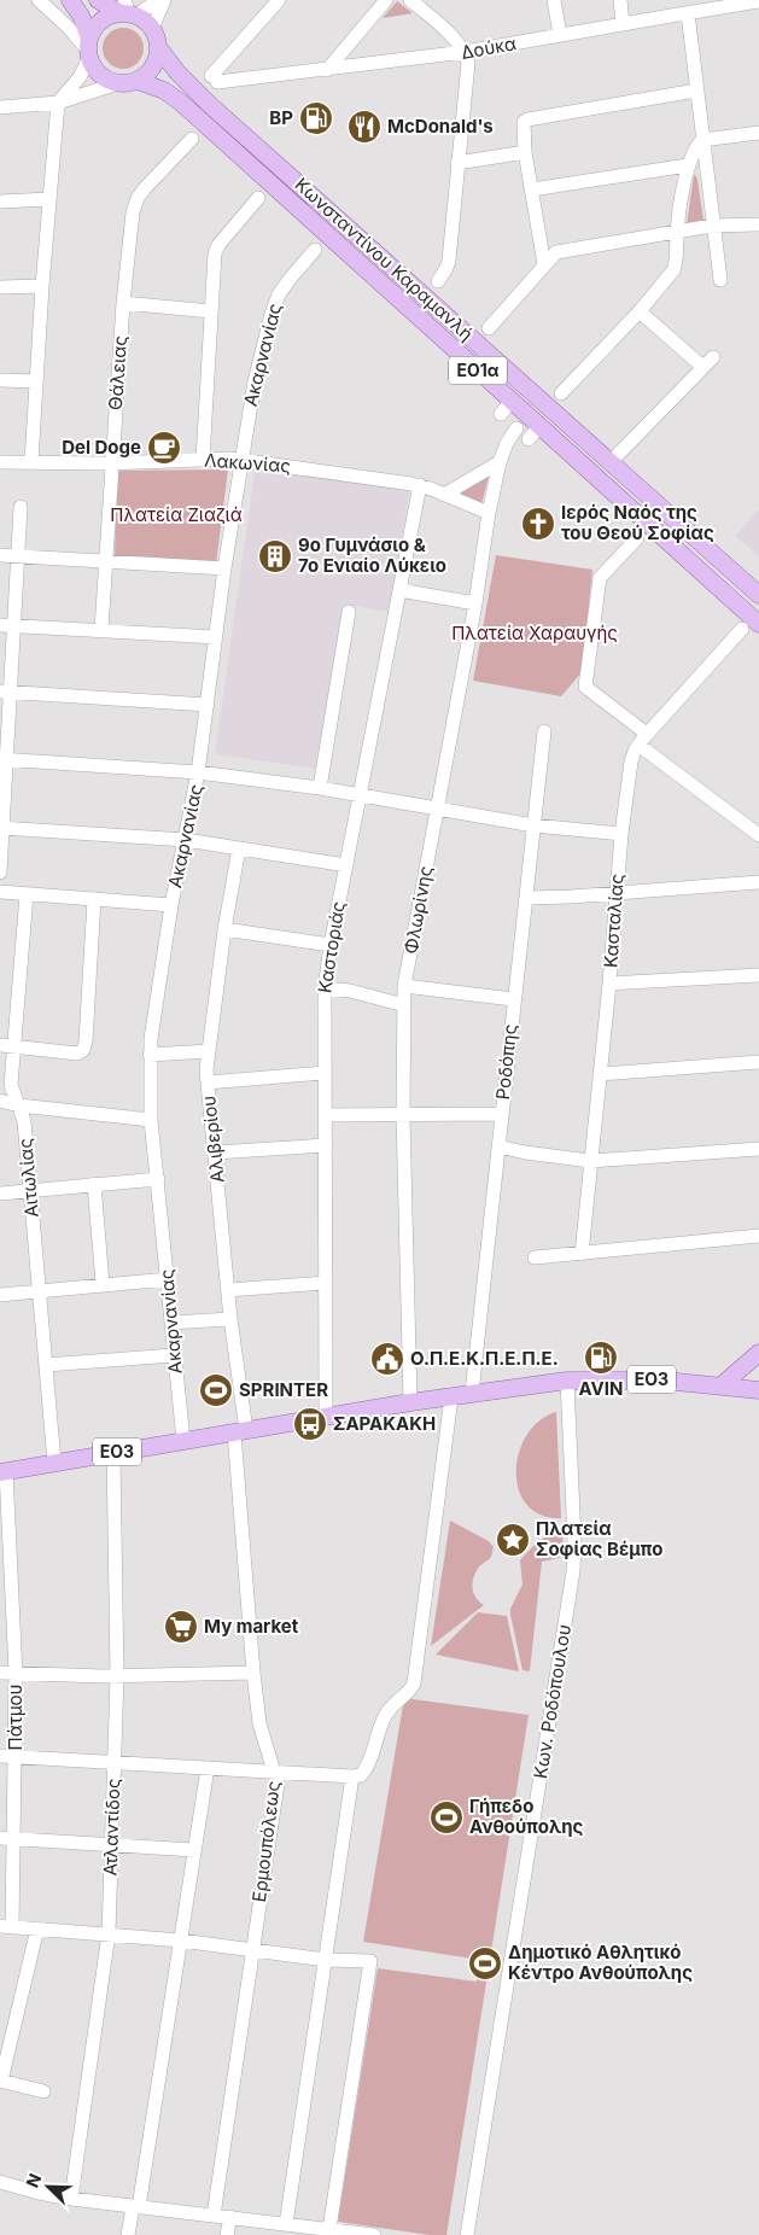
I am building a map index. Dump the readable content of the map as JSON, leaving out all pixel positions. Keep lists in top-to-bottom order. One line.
{"streets":{"main road":["Κωνσταντίνου Καραμανλή","ΕΟ1α","ΕΟ3"],"street":["Δούκα","Ακαρνανίας","Θάλειας","Λακωνίας","Φλωρίνης","Κασταλίας","Καστοριάς","Ροδόπης","Αλιβερίου","Αιτωλίας","Κων. Ροδόπουλου","Πάτμου","Ατλαντίδος","Ερμουπόλεως"]},"crossings":[["Ακαρνανίας","Λακωνίας"],["Ακαρνανίας","ΕΟ3"],["Θάλειας","Λακωνίας"],["Λακωνίας","Φλωρίνης"],["Λακωνίας","Καστοριάς"],["Φλωρίνης","ΕΟ3"],["Καστοριάς","ΕΟ3"],["Ροδόπης","ΕΟ3"],["Αλιβερίου","ΕΟ3"],["Αλιβερίου","Ερμουπόλεως"],["Αιτωλίας","ΕΟ3"],["ΕΟ3","Κων. Ροδόπουλου"],["ΕΟ3","Πάτμου"],["ΕΟ3","Ατλαντίδος"],["ΕΟ3","Ερμουπόλεως"]],"parks":["Πλατεία Ζιαζιά","Πλατεία Χαραυγής"],"places":{"fuel station":["BP","AVIN"],"restaurant":["McDonald's"],"cafe":["Del Doge"],"church":["Ιερός Ναός της του Θεού Σοφίας"],"building":["9ο Γυμνάσιο & 7ο Ενιαίο Λύκειο"],"public building":["Ο.Π.Ε.Κ.Π.Ε.Π.Ε."],"sports":["SPRINTER","Γήπεδο Ανθούπολης","Δημοτικό Αθλητικό Κέντρο Ανθούπολης"],"bus stop":["ΣΑΡΑΚΑΚΗ"],"place":["Πλατεία Σοφίας Βέμπο"],"supermarket":["My market"]},"north":"top left"}
